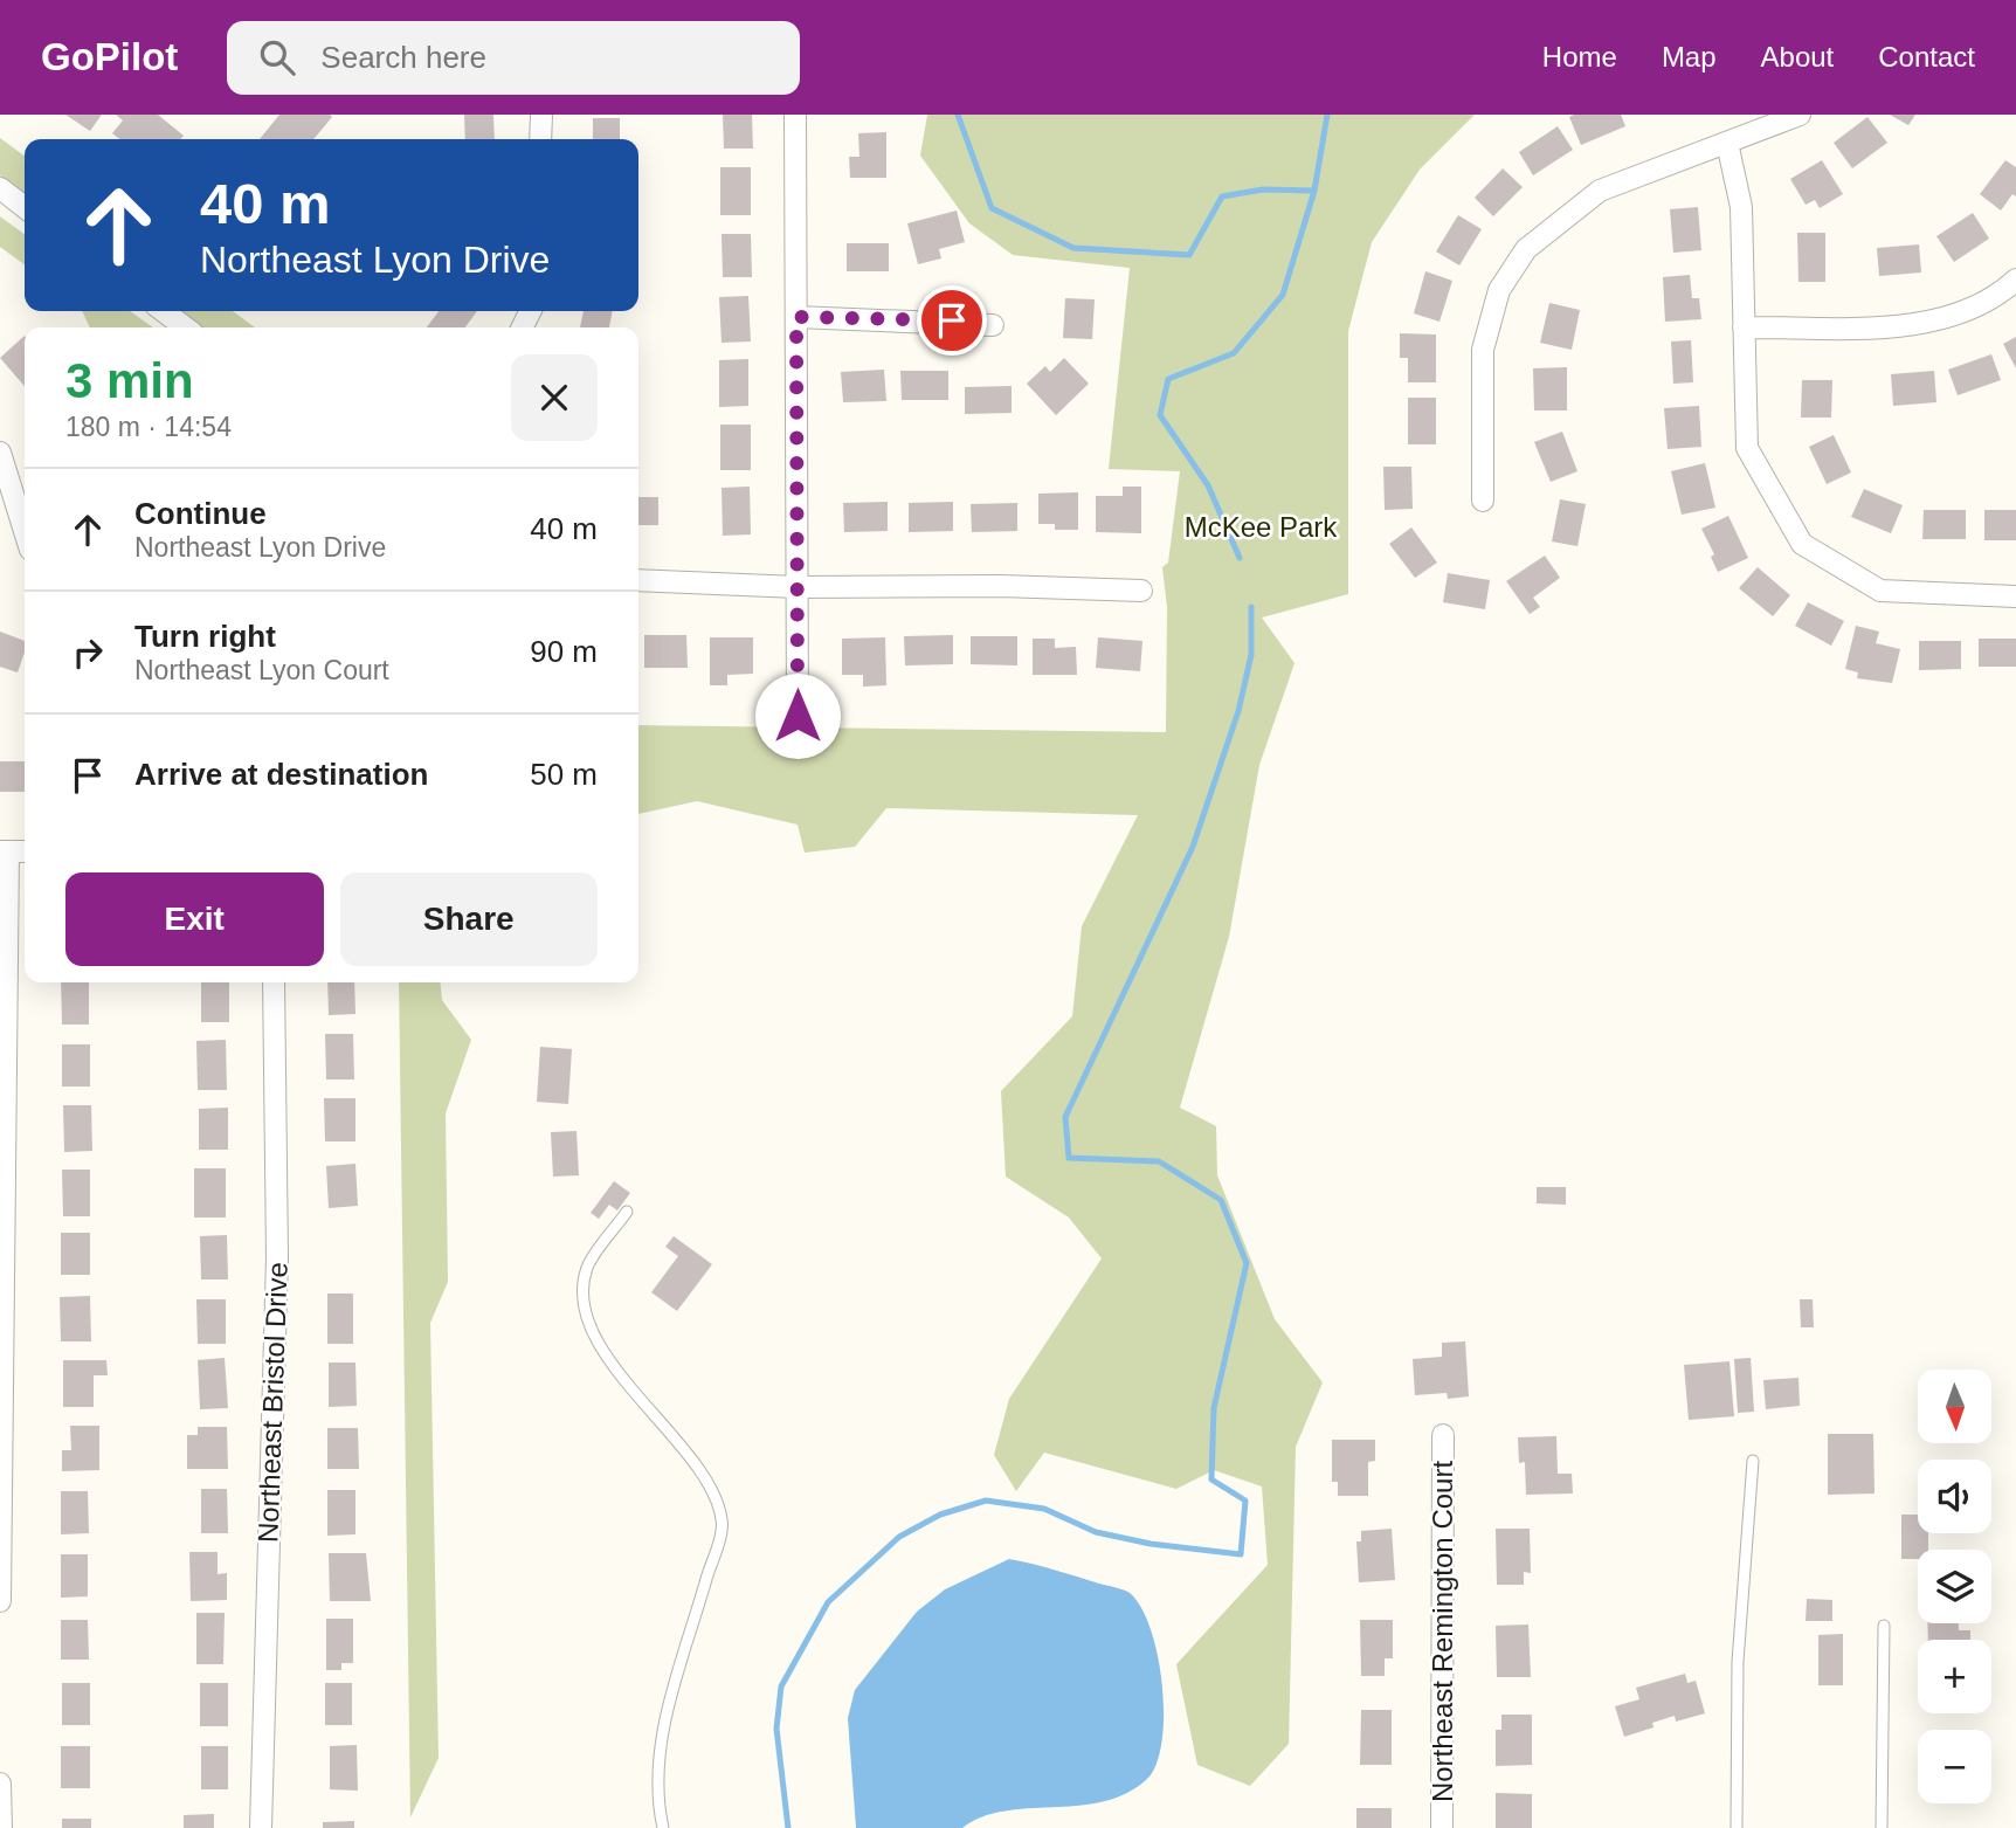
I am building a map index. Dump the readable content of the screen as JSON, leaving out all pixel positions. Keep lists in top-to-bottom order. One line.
{"streets":{"street":["Northeast Bristol Drive","Northeast Remington Court"]},"parks":["McKee Park"],"north":"bottom","page":{"header":"GoPilot","search":"Search here","nav":["Home","Map","About","Contact"],"turn":["40 m","Northeast Lyon Drive"],"heading":["3 min","180 m · 14:54"],"list":[{"name":"Continue","note":"Northeast Lyon Drive","value":"40 m"},{"name":"Turn right","note":"Northeast Lyon Court","value":"90 m"},{"name":"Arrive at destination","value":"50 m"}],"buttons":["Exit","Share"],"map_buttons":["+","−"]}}
